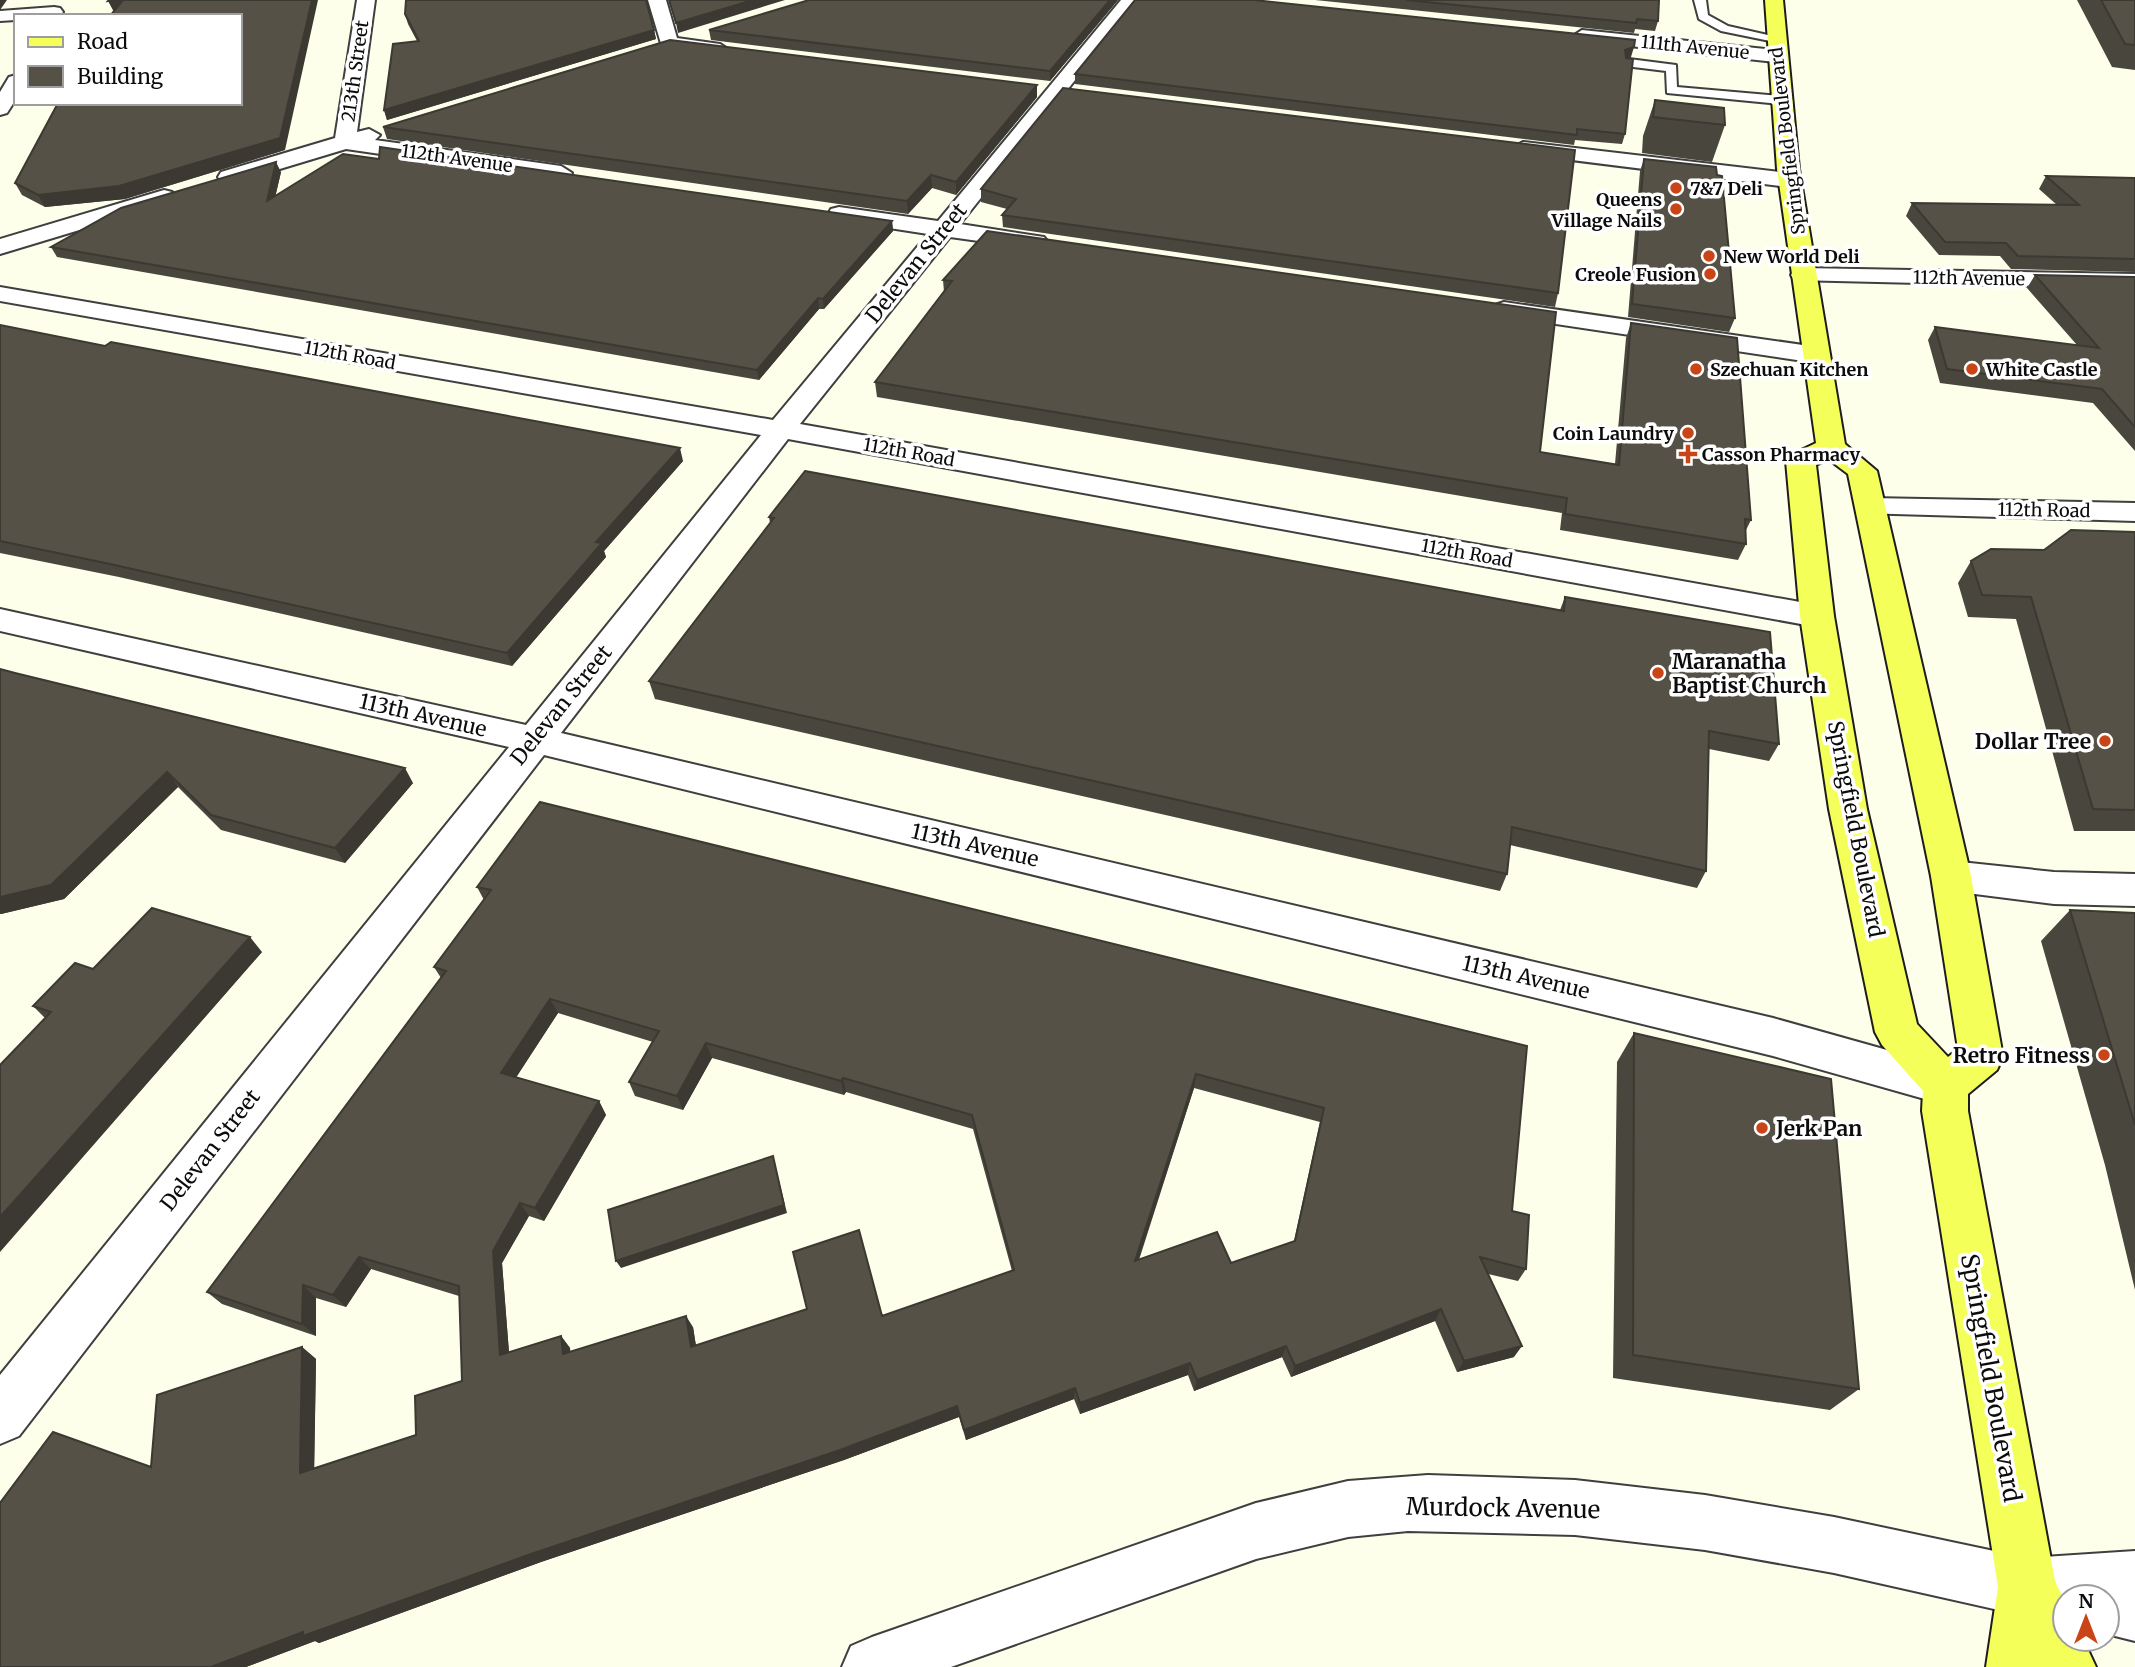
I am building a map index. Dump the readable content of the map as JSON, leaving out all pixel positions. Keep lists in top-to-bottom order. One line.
{"streets":{"main road":["Springfield Boulevard"],"street":["111th Avenue","213th Street","112th Avenue","Delevan Street","112th Road","113th Avenue","Murdock Avenue"]},"crossings":[["111th Avenue","Springfield Boulevard"],["213th Street","112th Avenue"],["Springfield Boulevard","112th Avenue"],["Springfield Boulevard","112th Road"],["Springfield Boulevard","113th Avenue"],["Springfield Boulevard","Murdock Avenue"],["Delevan Street","112th Road"],["Delevan Street","113th Avenue"]],"places":{"other":["7&7 Deli","Queens Village Nails","New World Deli","Creole Fusion","Szechuan Kitchen","White Castle","Coin Laundry","Maranatha Baptist Church","Dollar Tree","Retro Fitness","Jerk Pan"],"health":["Casson Pharmacy"]},"legend":["Road","Building"],"north":"top"}
